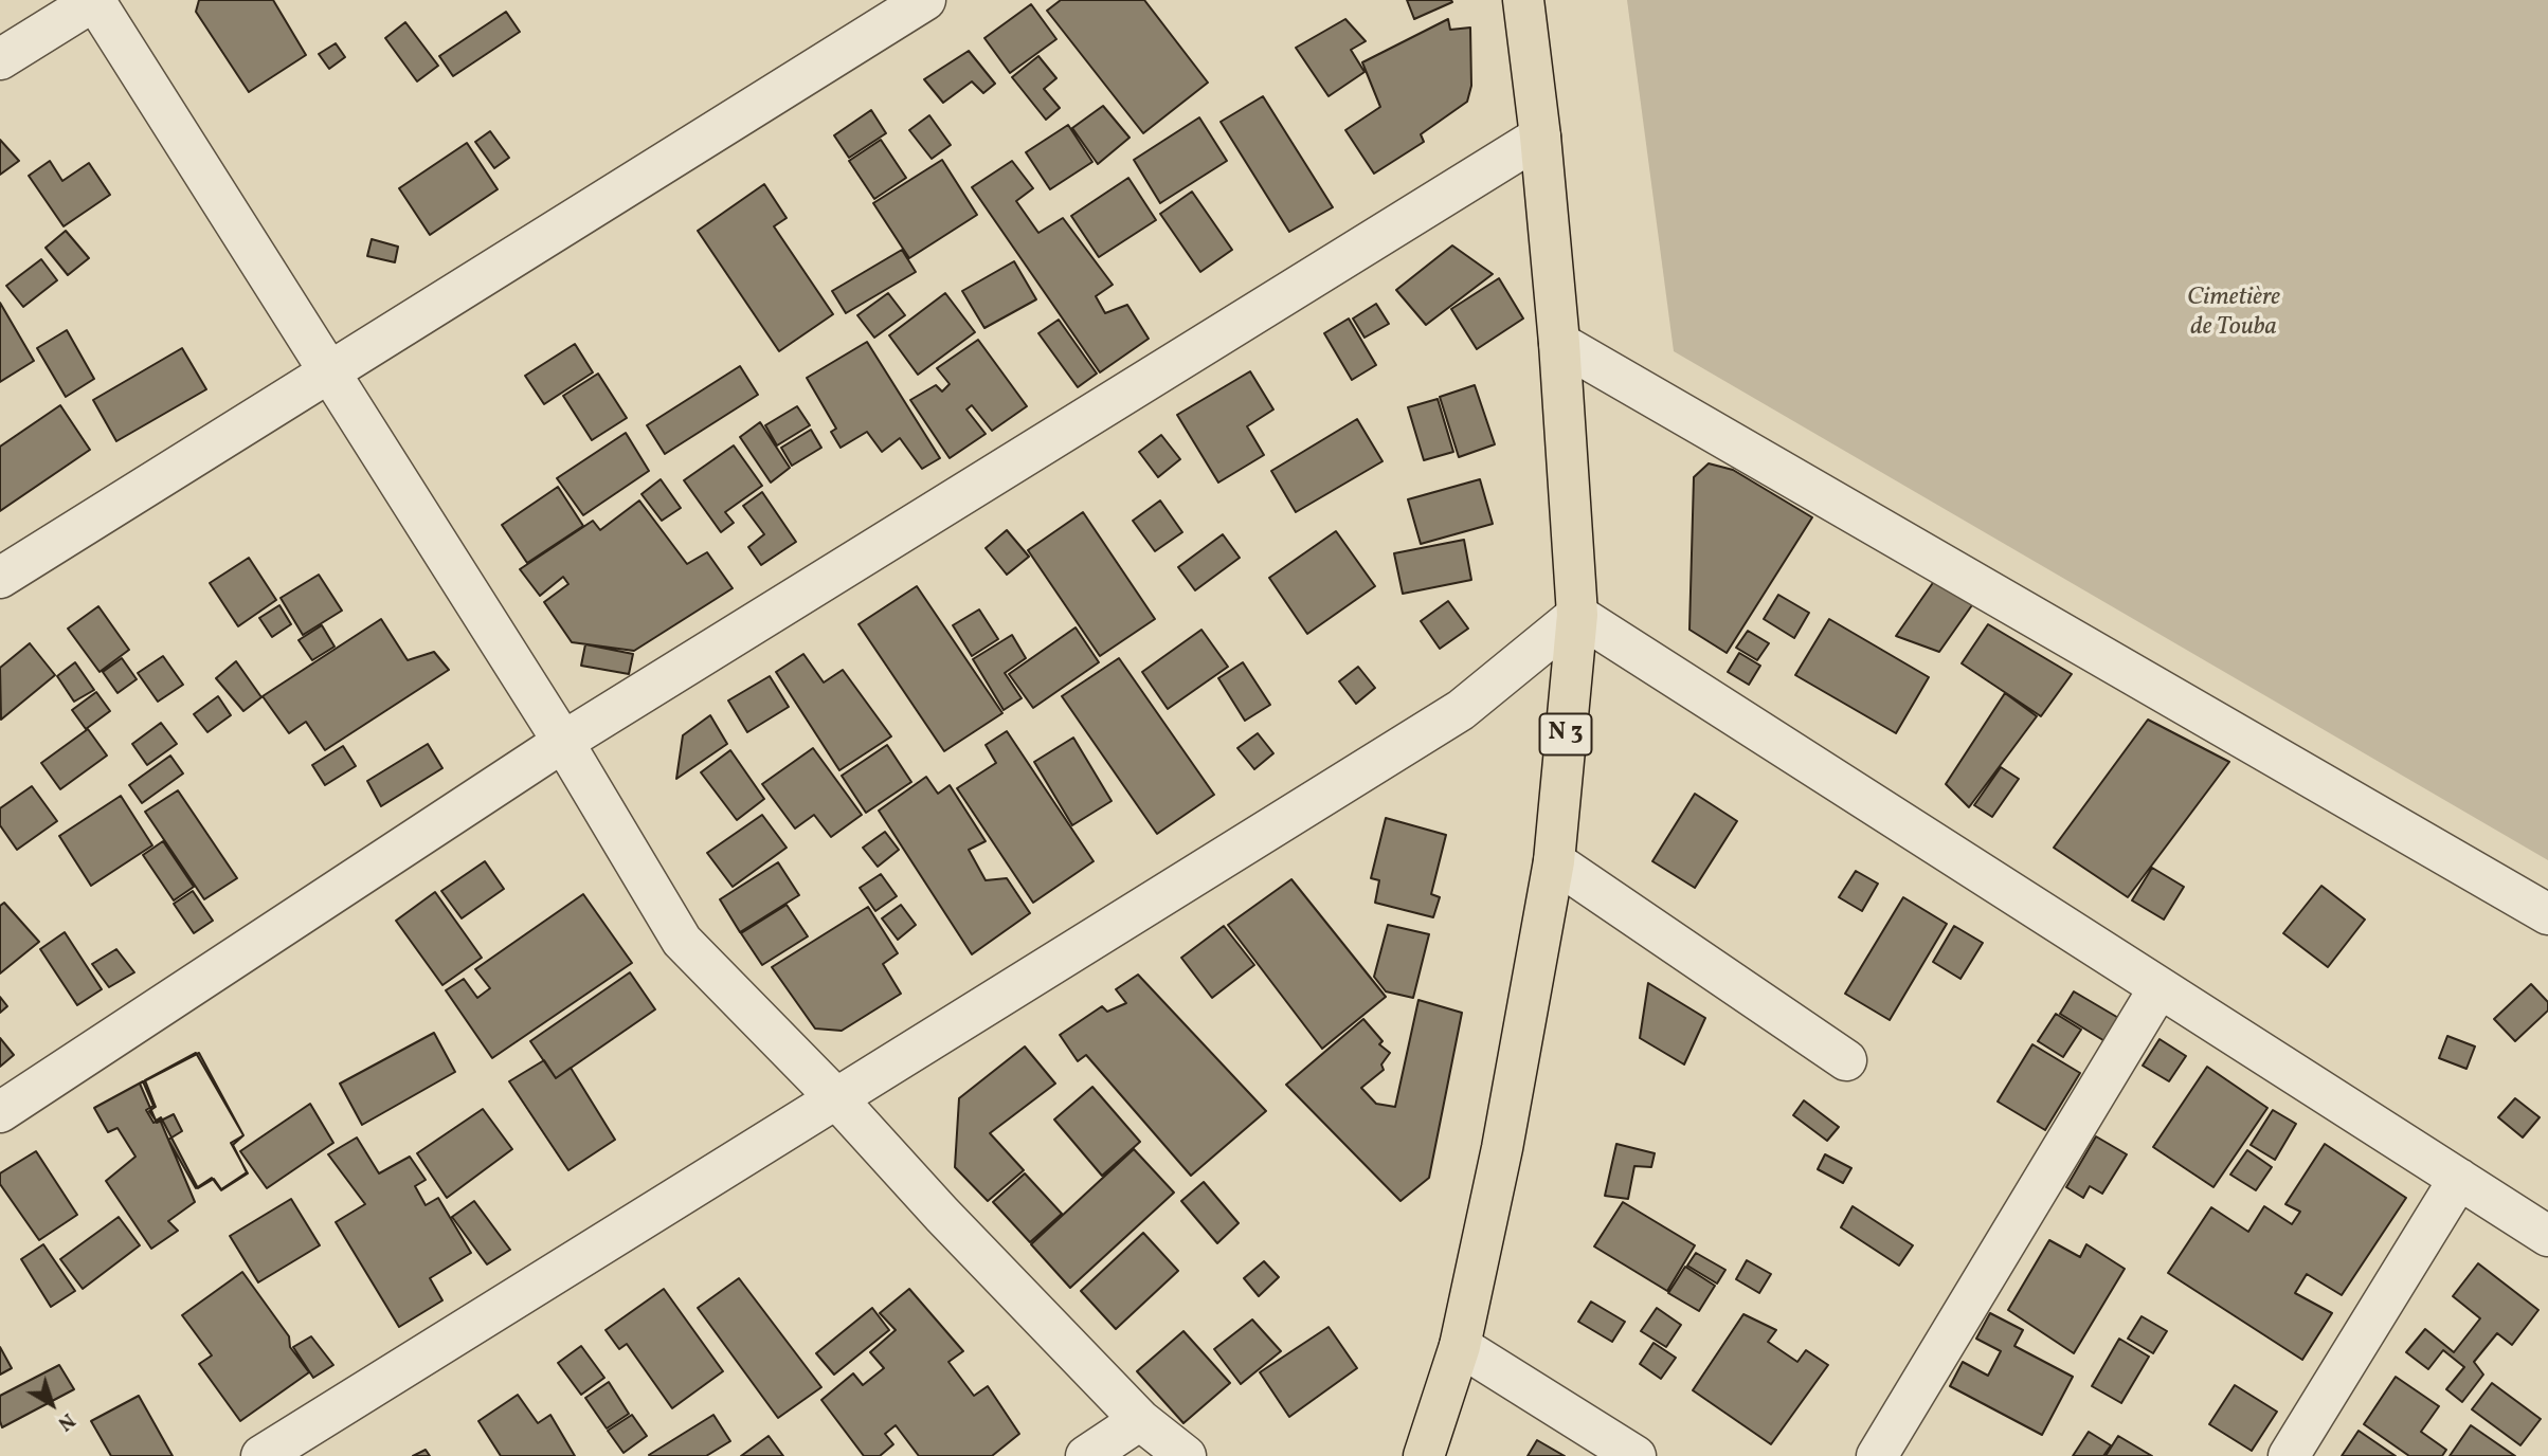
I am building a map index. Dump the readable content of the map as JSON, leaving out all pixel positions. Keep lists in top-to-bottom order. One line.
{"streets":{"main road":["N 3"]},"parks":["Cimetière de Touba"],"north":"bottom right"}
